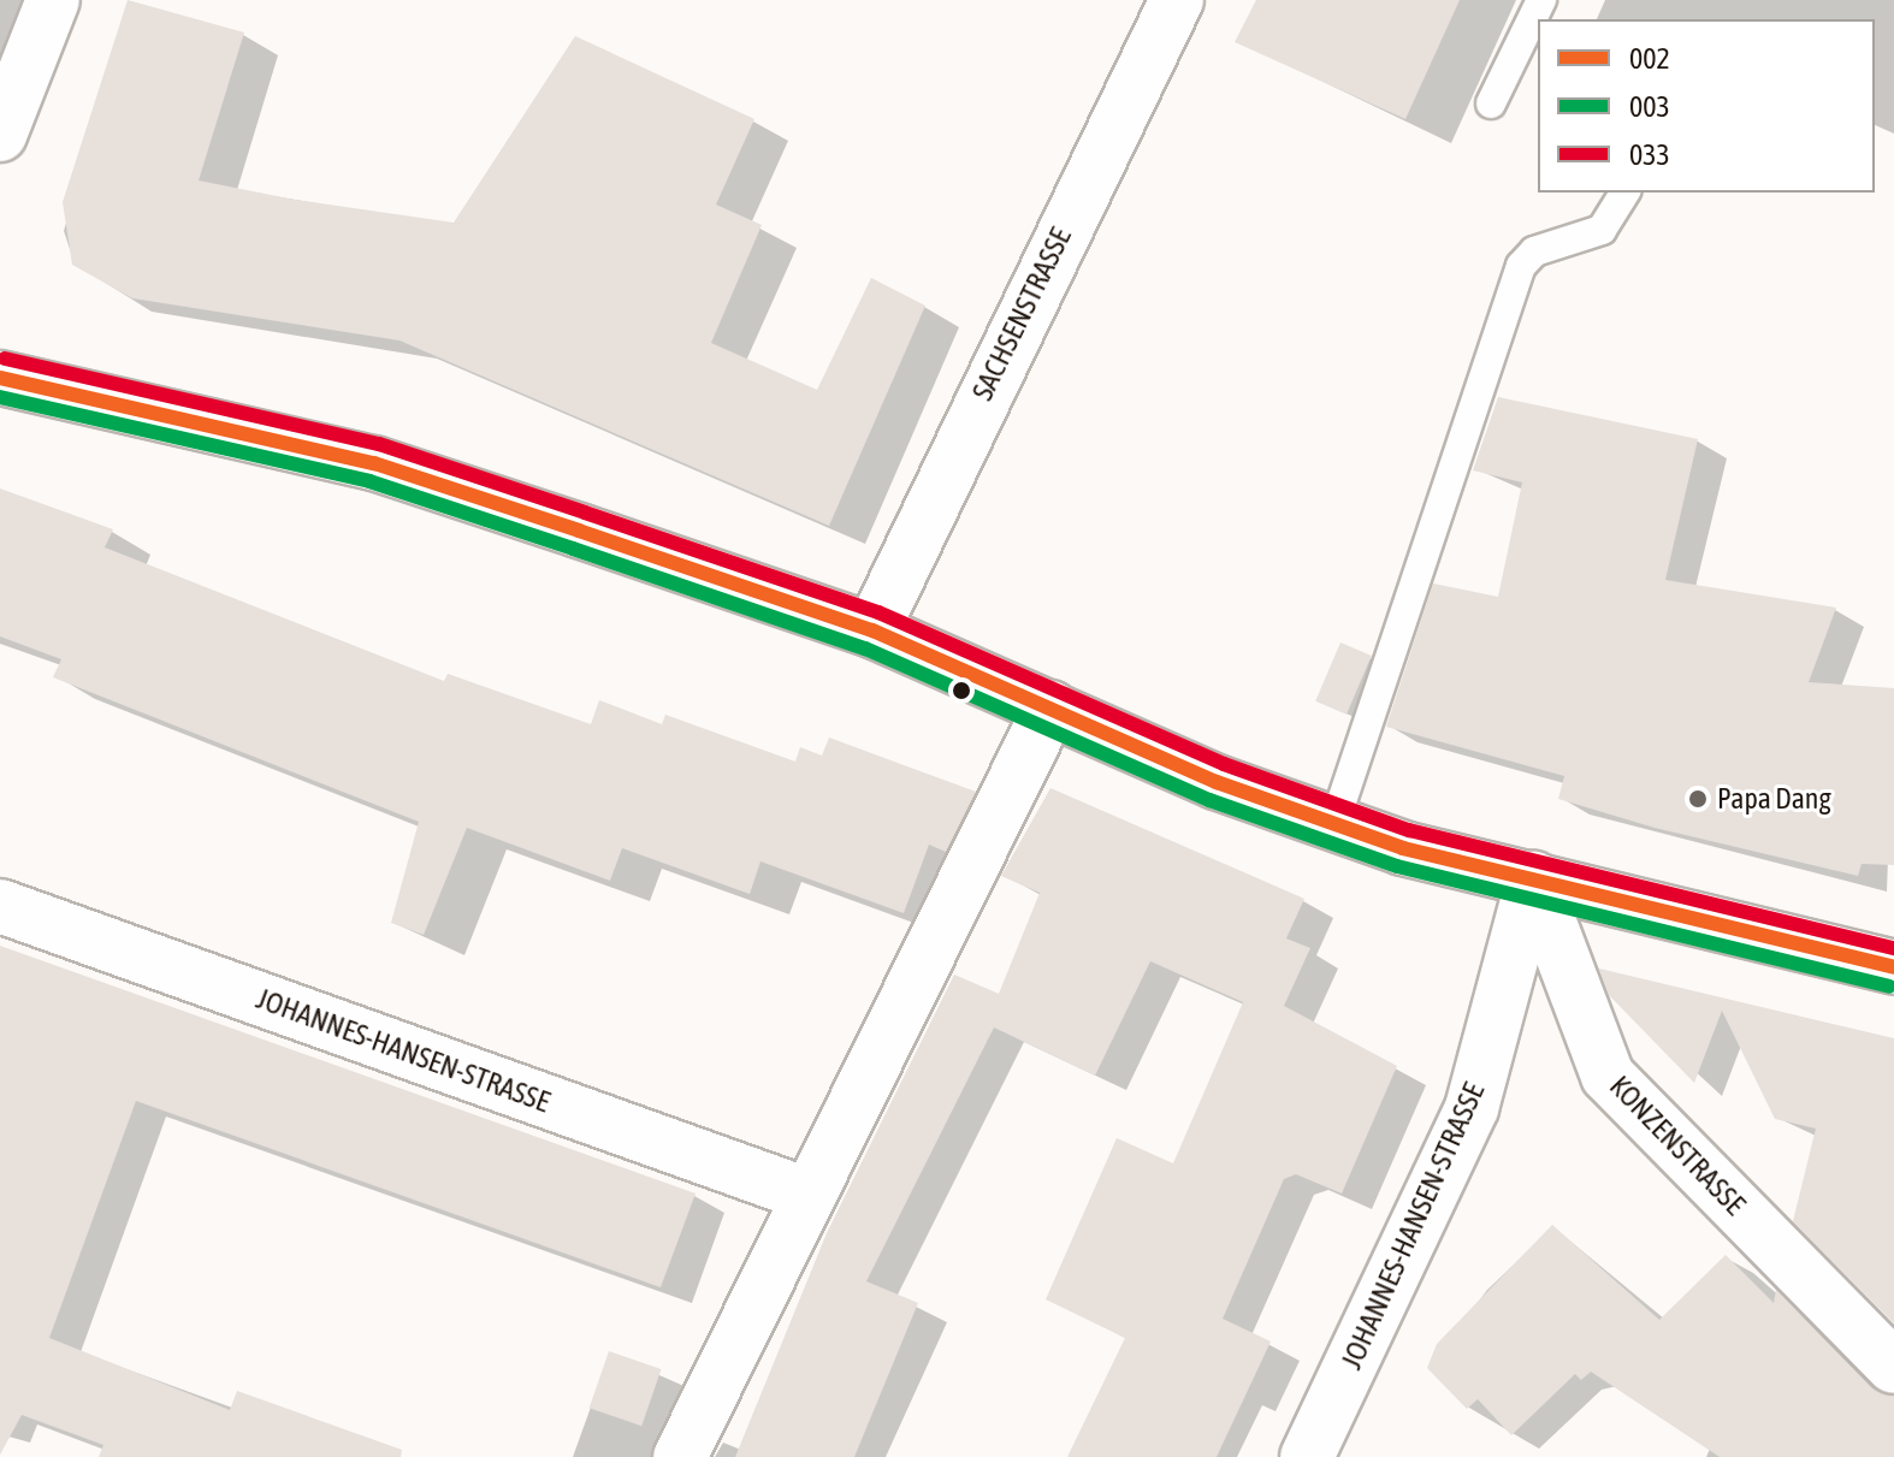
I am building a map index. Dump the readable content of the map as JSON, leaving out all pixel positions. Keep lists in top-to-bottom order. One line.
{"streets":{"street":["SACHSENSTRASSE","JOHANNES-HANSEN-STRASSE","KONZENSTRASSE"]},"crossings":[["JOHANNES-HANSEN-STRASSE","KONZENSTRASSE"]],"places":["Papa Dang"],"lines":["transit line 033","transit line 002","transit line 003"],"legend":["002","003","033"]}
